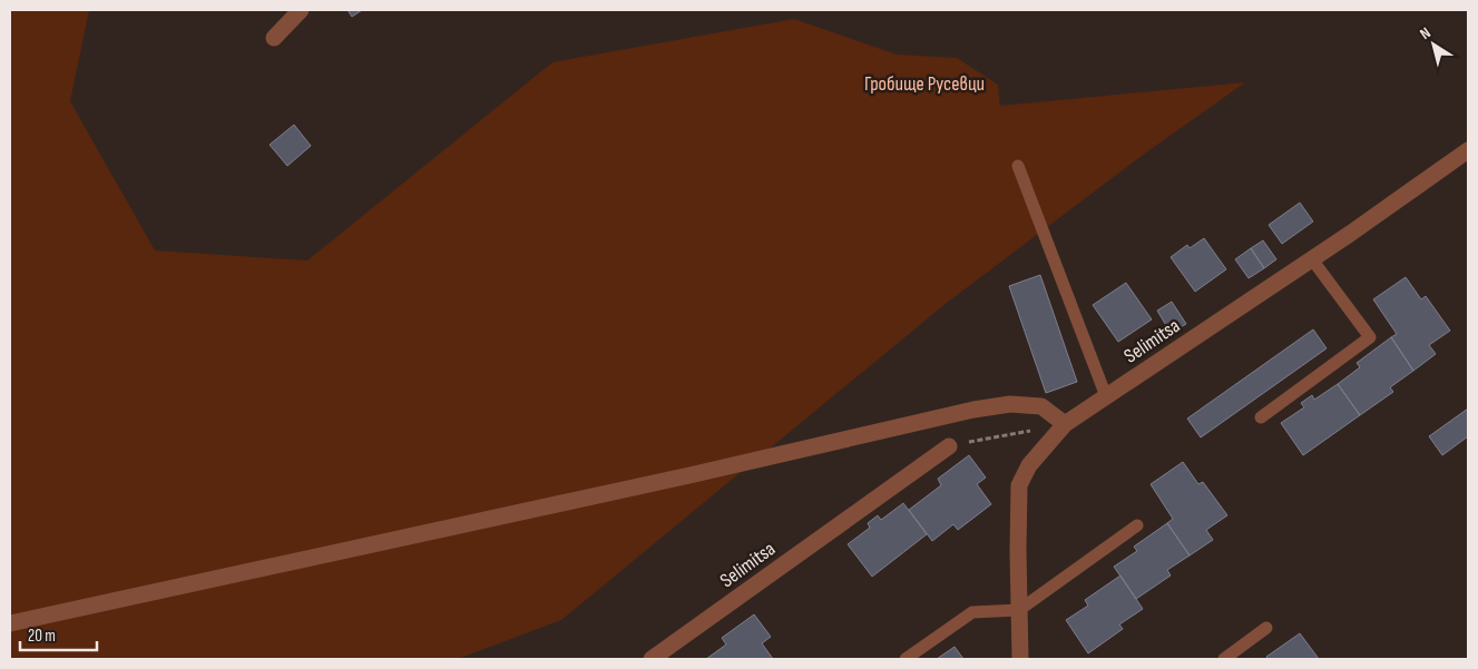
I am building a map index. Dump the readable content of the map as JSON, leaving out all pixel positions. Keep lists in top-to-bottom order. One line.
{"streets":{"street":["Selimitsa"]},"parks":["Гробище Русевци"],"scale_bar":"20 m","north":"top left"}
